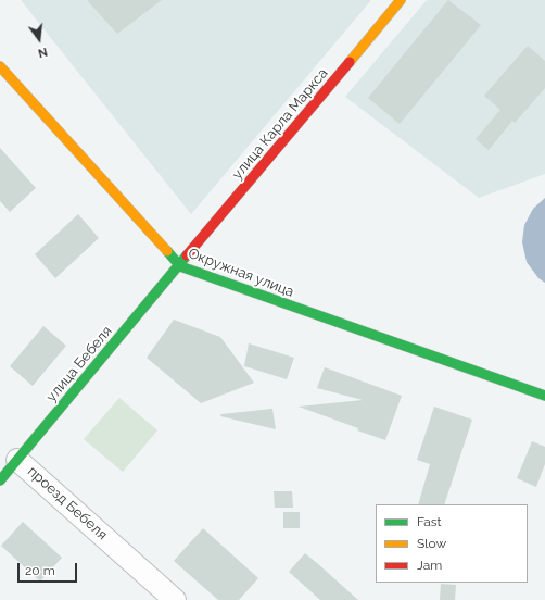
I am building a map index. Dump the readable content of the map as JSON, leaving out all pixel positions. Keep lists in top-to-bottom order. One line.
{"streets":{"main road":["улица Карла Маркса","Окружная улица","улица Бебеля"],"street":["проезд Бебеля"]},"crossings":[["улица Карла Маркса","Окружная улица"],["улица Карла Маркса","улица Бебеля"],["Окружная улица","улица Бебеля"],["улица Бебеля","проезд Бебеля"]],"legend":["Fast","Slow","Jam"],"scale_bar":"20 m","north":"bottom"}
